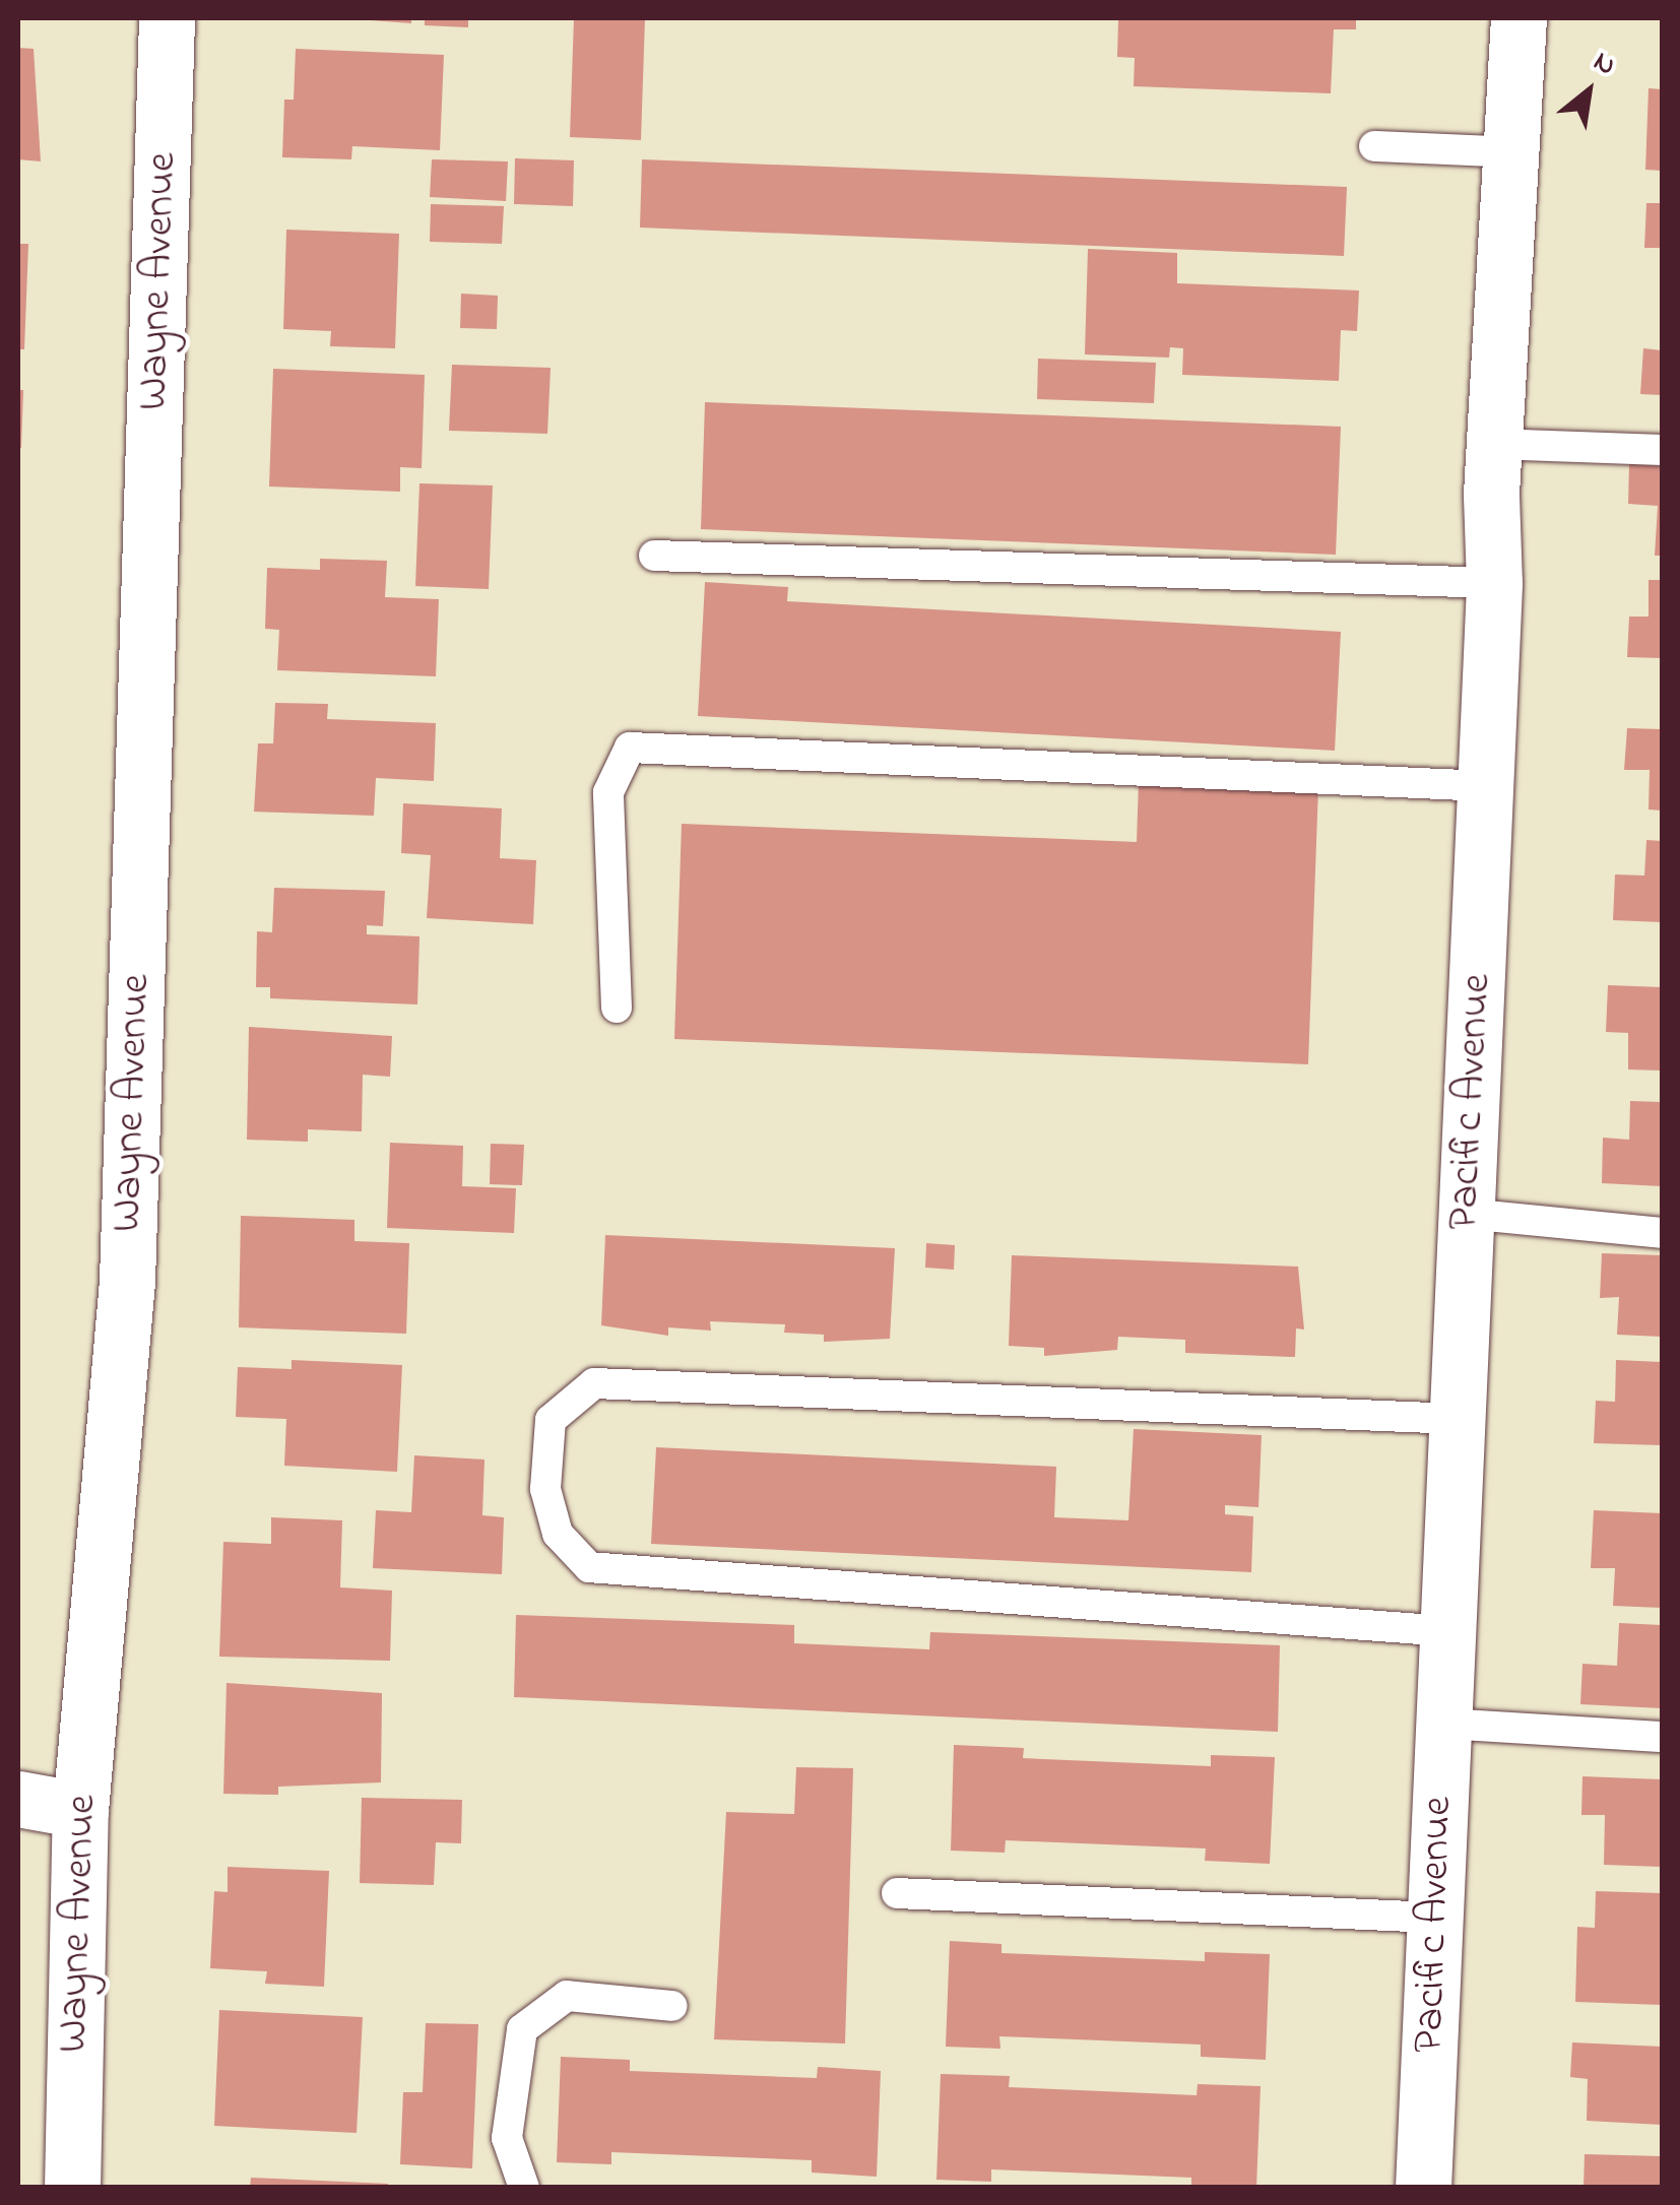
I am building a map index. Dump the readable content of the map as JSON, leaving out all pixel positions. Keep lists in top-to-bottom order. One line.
{"streets":{"street":["Wayne Avenue","Pacific Avenue"]},"north":"top right"}
